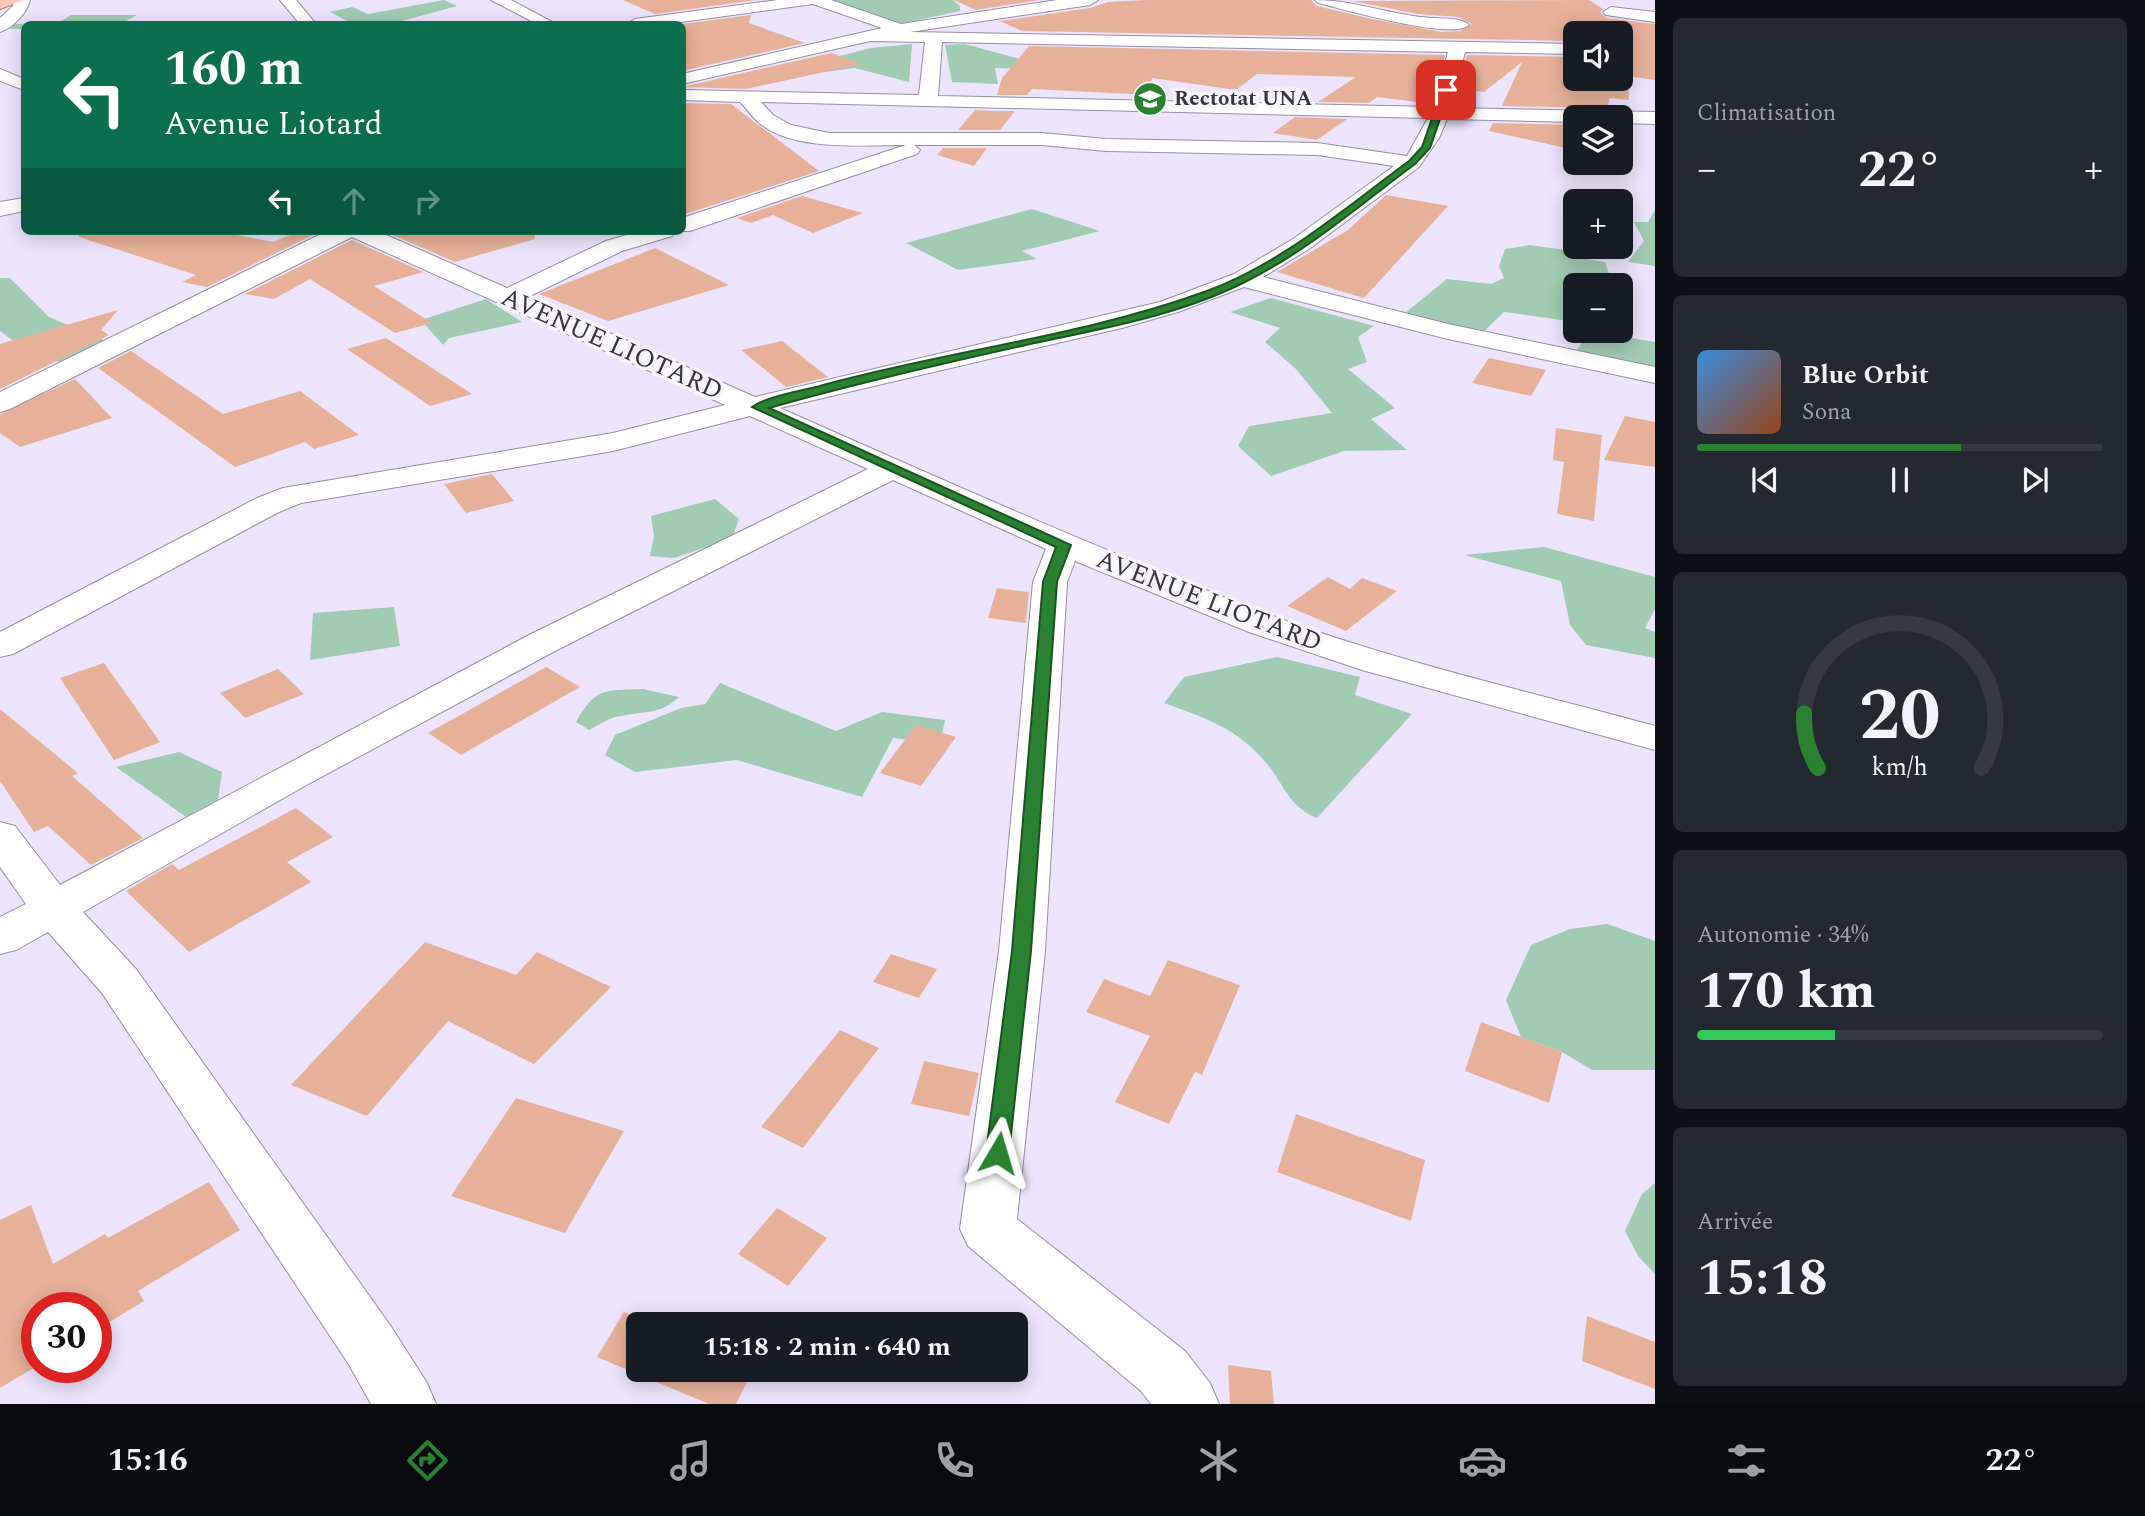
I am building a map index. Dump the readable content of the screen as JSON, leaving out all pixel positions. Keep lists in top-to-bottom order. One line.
{"streets":{"street":["AVENUE LIOTARD"]},"places":{"school or university":["Rectotat UNA"]},"page":{"tile":["Climatisation",["Autonomie · 34%","170 km"],["Arrivée","15:18"]],"map_buttons":["+","−"],"turn":["160 m","Avenue Liotard"],"heat":["−","22°","+"],"song":["Blue Orbit","Sona"],"limit":"30","trip":"15:18 · 2 min · 640 m","tabs":["15:16","22°"],"gauge":["20","km/h"]}}
